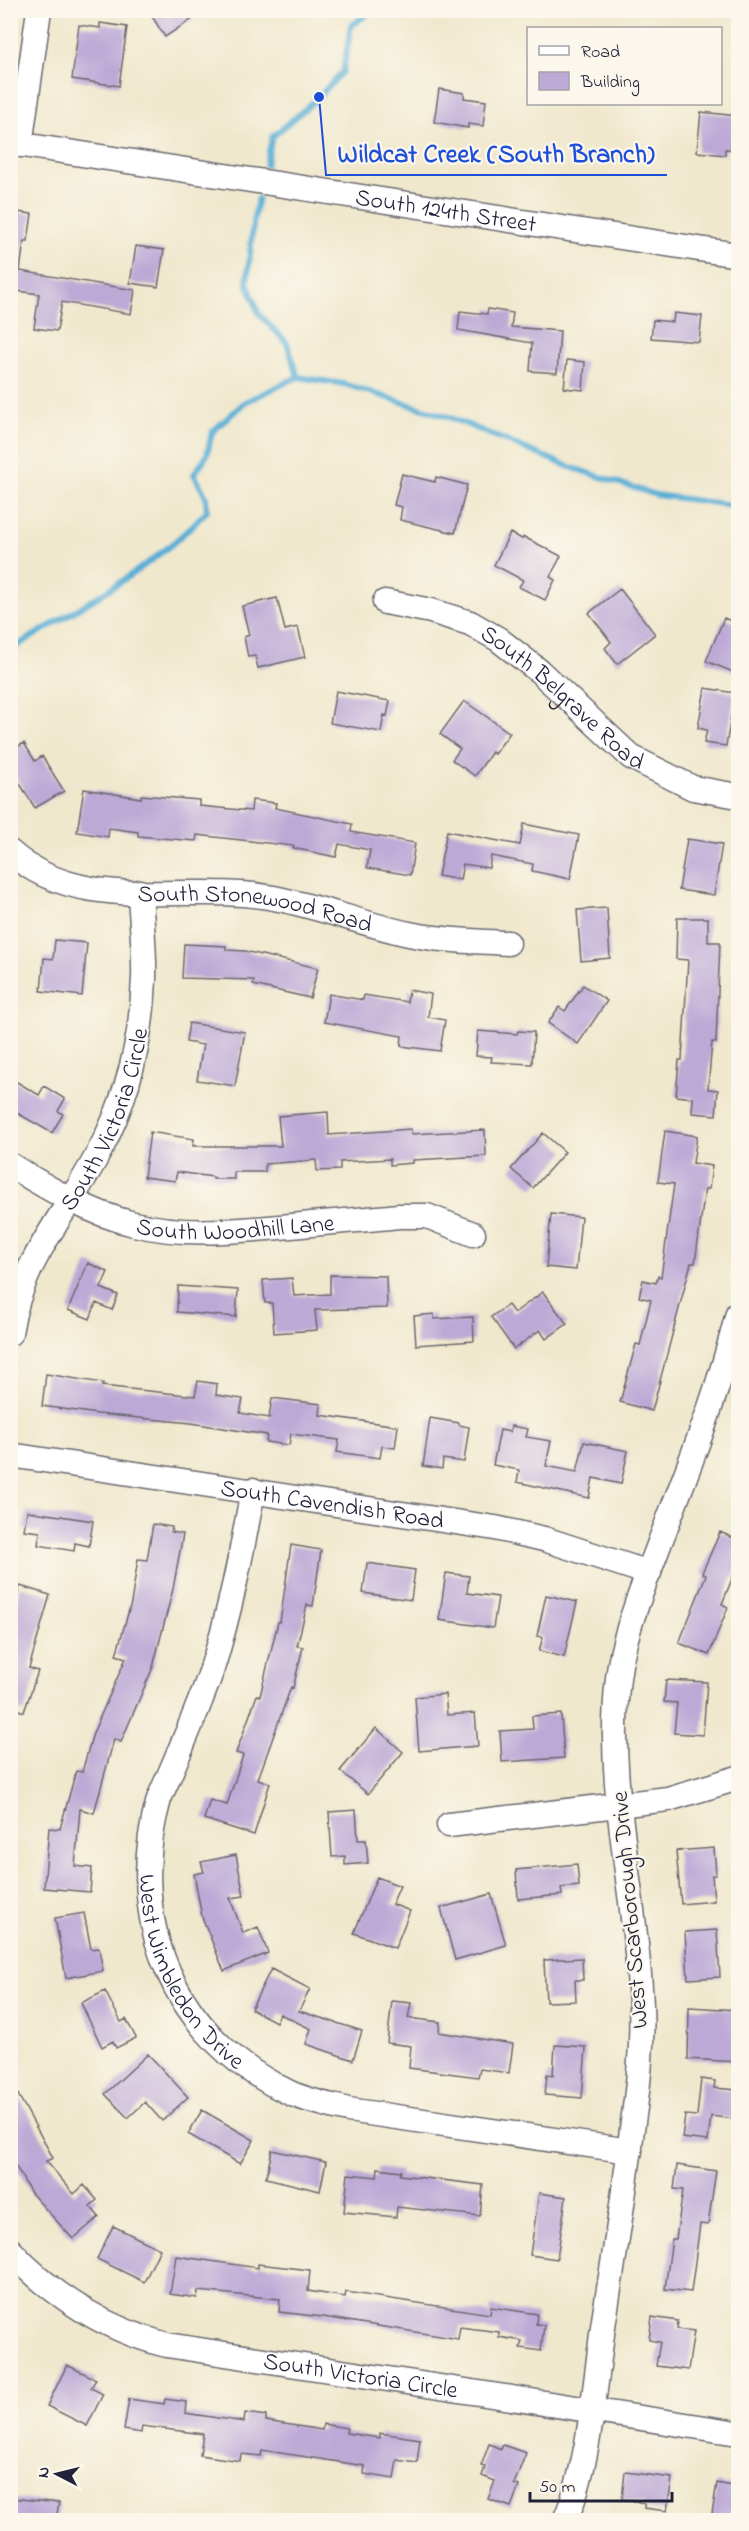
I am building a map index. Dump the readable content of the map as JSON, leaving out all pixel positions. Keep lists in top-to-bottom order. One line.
{"streets":{"street":["South 124th Street","South Belgrave Road","South Stonewood Road","South Victoria Circle","South Woodhill Lane","South Cavendish Road","West Scarborough Drive","West Wimbledon Drive"]},"crossings":[["South Stonewood Road","South Victoria Circle"],["South Victoria Circle","South Woodhill Lane"],["South Victoria Circle","West Scarborough Drive"],["South Cavendish Road","West Scarborough Drive"],["South Cavendish Road","West Wimbledon Drive"],["West Scarborough Drive","West Wimbledon Drive"]],"places":["Wildcat Creek (South Branch)"],"legend":["Road","Building"],"scale_bar":"50 m","north":"left"}
